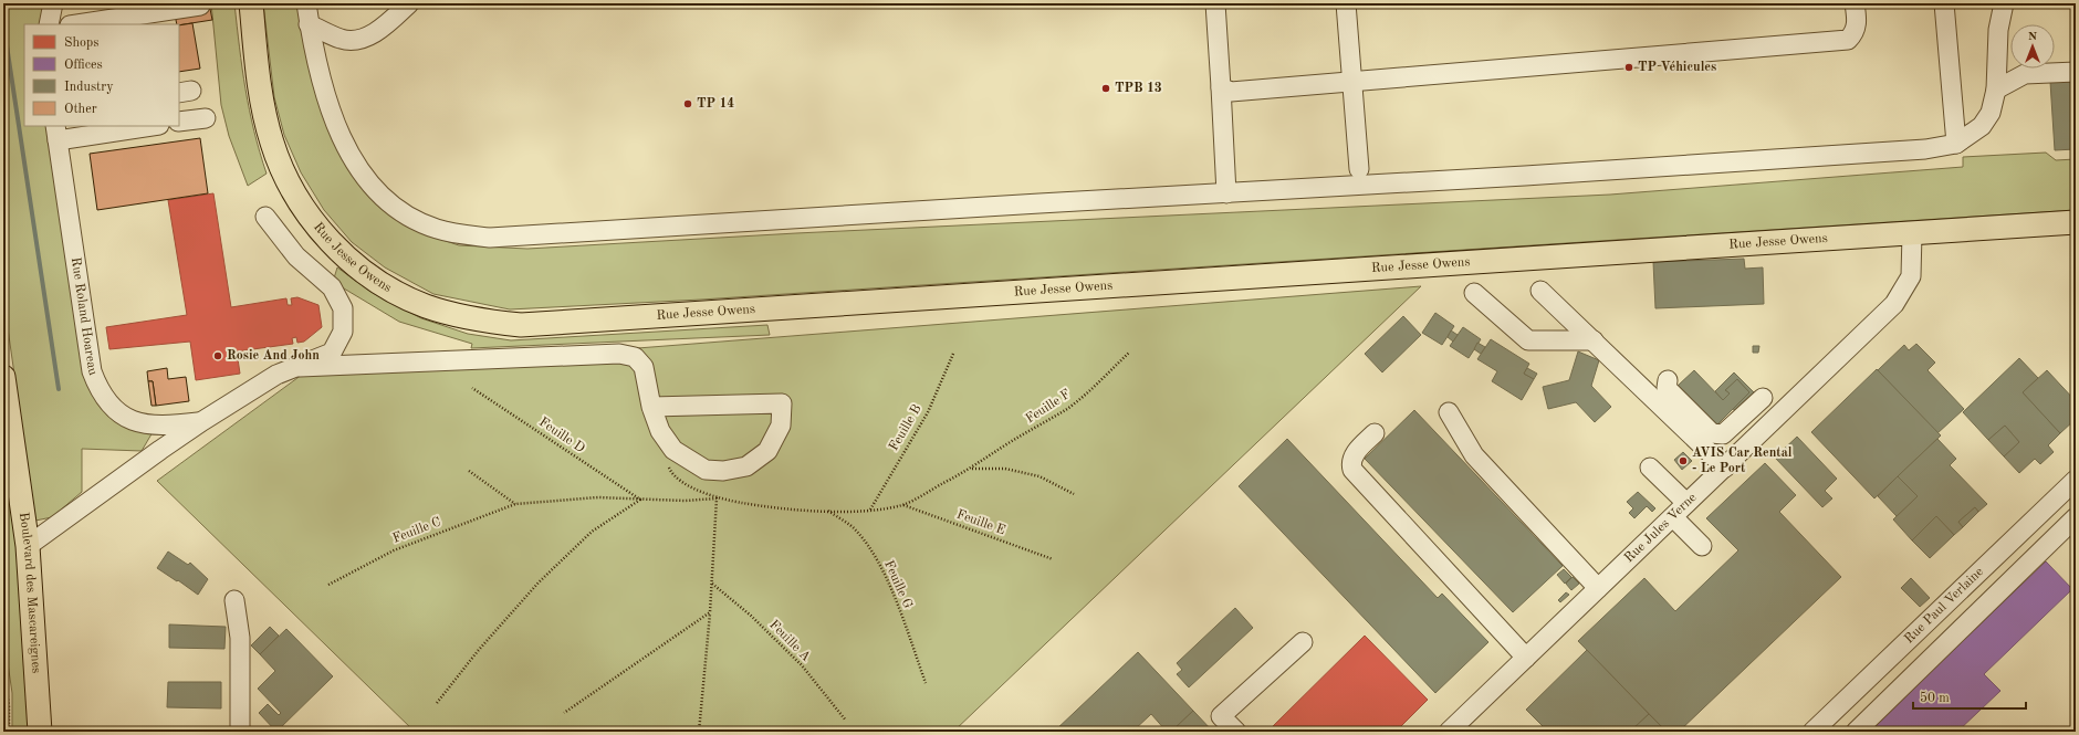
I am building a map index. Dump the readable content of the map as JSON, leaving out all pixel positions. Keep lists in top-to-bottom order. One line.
{"streets":{"main road":["Rue Jesse Owens","Boulevard des Mascareignes"],"street":["Rue Roland Hoareau","Rue Jules Verne","Rue Paul Verlaine"],"path":["Feuille F","Feuille B","Feuille D","Feuille E","Feuille C","Feuille G","Feuille A"]},"crossings":[["Rue Jesse Owens","Rue Jules Verne"],["Feuille F","Feuille E"],["Feuille D","Feuille C"]],"places":["TP Véhicules","TPB 13","TP 14","Rosie And John","AVIS Car Rental - Le Port"],"legend":["Shops","Offices","Industry","Other"],"scale_bar":"50 m","north":"top"}
